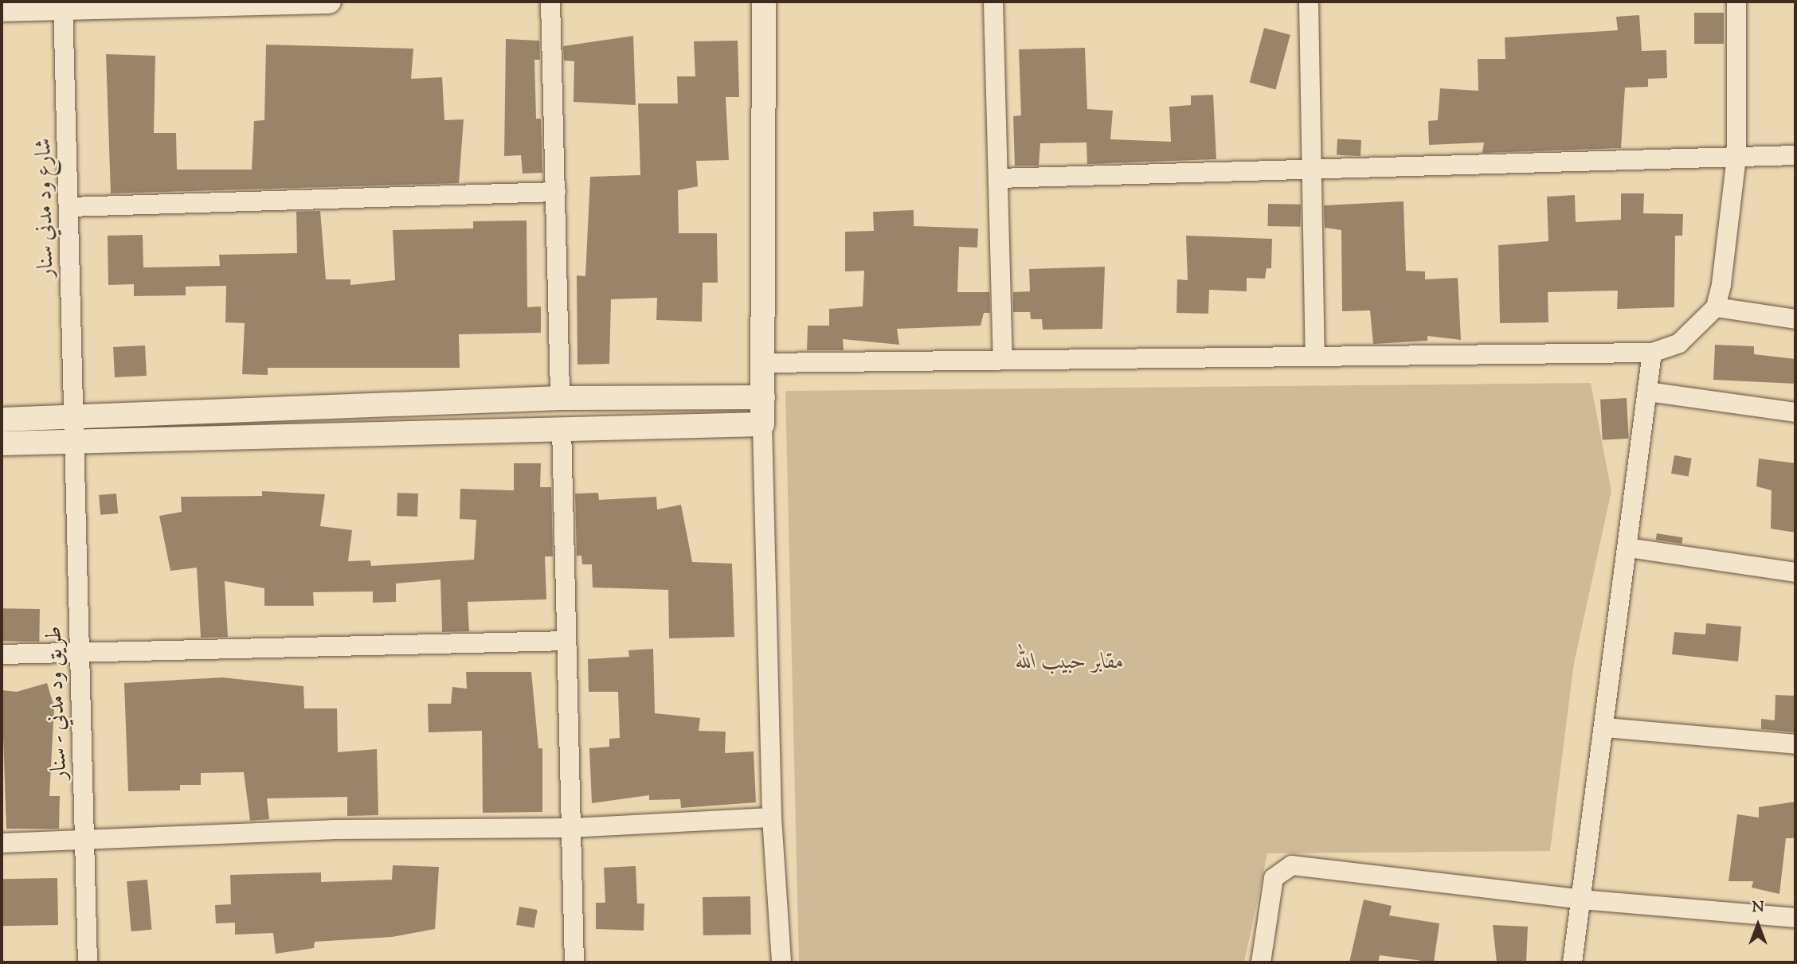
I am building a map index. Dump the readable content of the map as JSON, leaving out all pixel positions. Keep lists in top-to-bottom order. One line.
{"streets":{"street":["شارع ود مدني سنار","طريق ود مدني - سنار"]},"crossings":[["شارع ود مدني سنار","طريق ود مدني - سنار"]],"parks":["مقابر حبيب الله"],"north":"top"}
